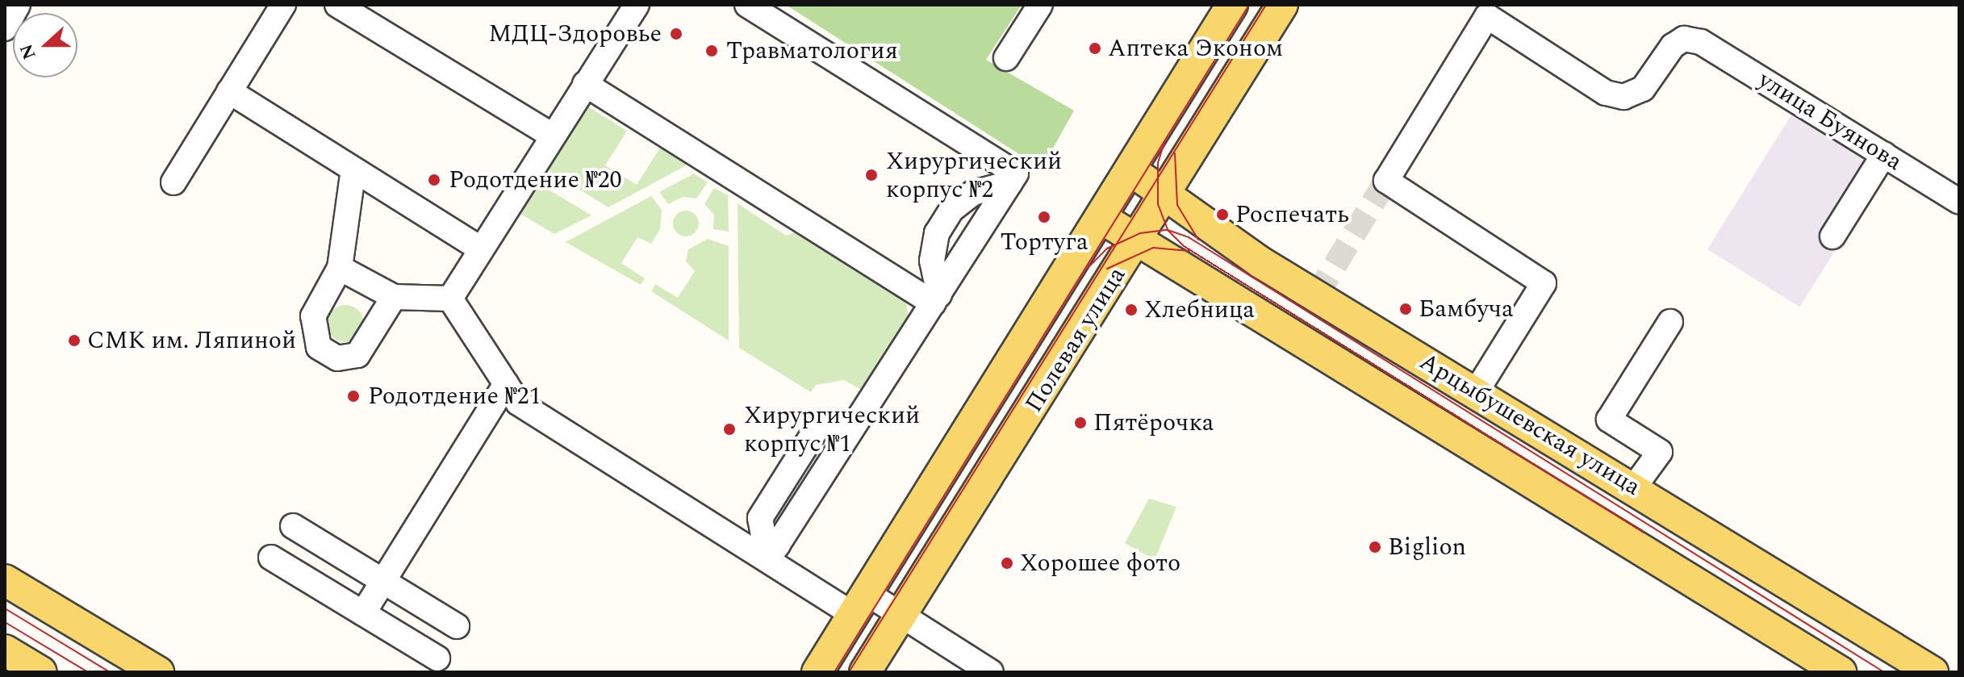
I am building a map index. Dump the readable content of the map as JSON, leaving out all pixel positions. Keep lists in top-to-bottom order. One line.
{"streets":{"main road":["Полевая улица","Арцыбушевская улица"],"street":["улица Буянова"]},"crossings":[["улица Буянова","Арцыбушевская улица"],["Полевая улица","Арцыбушевская улица"]],"places":["МДЦ-Здоровье","Аптека Эконом","Травматология","Хирургический корпус №2","Родотдение №20","Роспечать","Тортуга","Бамбуча","Хлебница","СМК им. Ляпиной","Родотдение №21","Пятёрочка","Хирургический корпус №1","Biglion","Хорошее фото"],"north":"left"}
